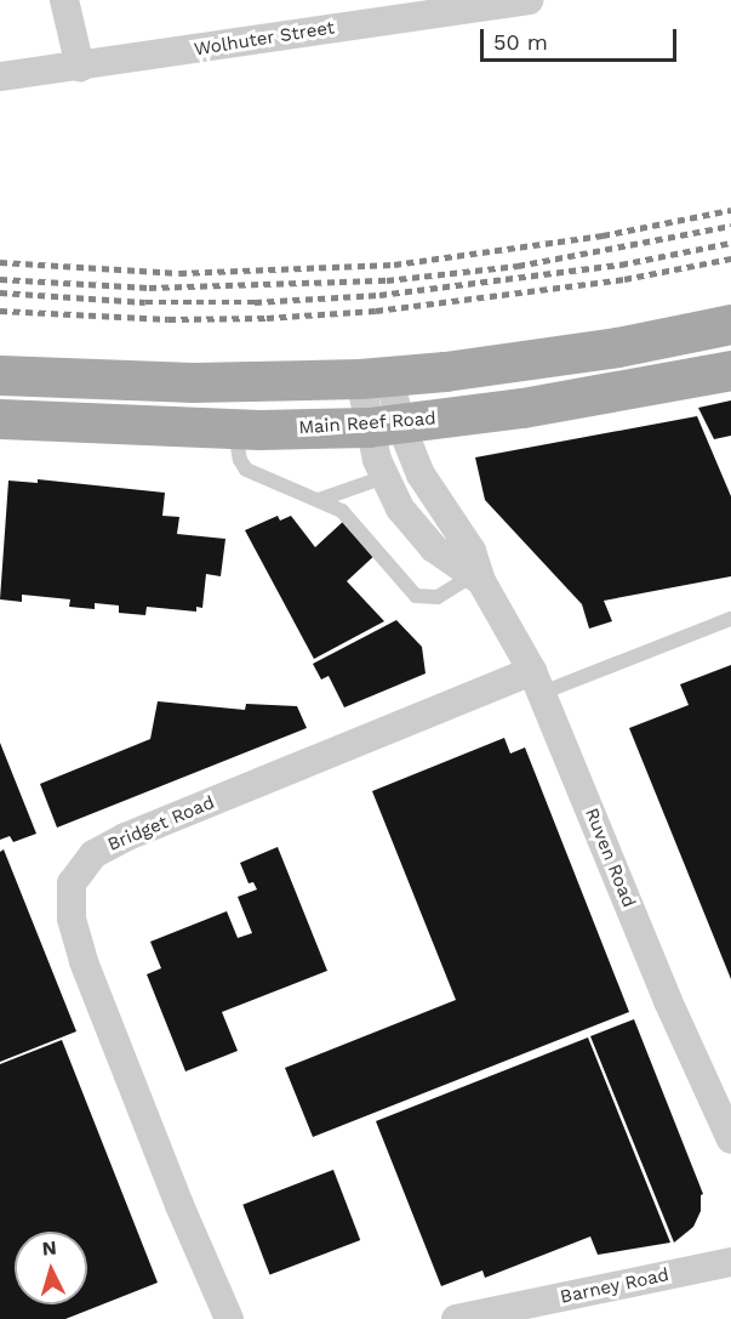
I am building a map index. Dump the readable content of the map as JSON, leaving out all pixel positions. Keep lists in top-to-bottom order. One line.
{"streets":{"main road":["Main Reef Road"],"street":["Wolhuter Street","Bridget Road","Ruven Road","Barney Road"]},"crossings":[["Main Reef Road","Ruven Road"],["Bridget Road","Ruven Road"]],"scale_bar":"50 m","north":"top"}
